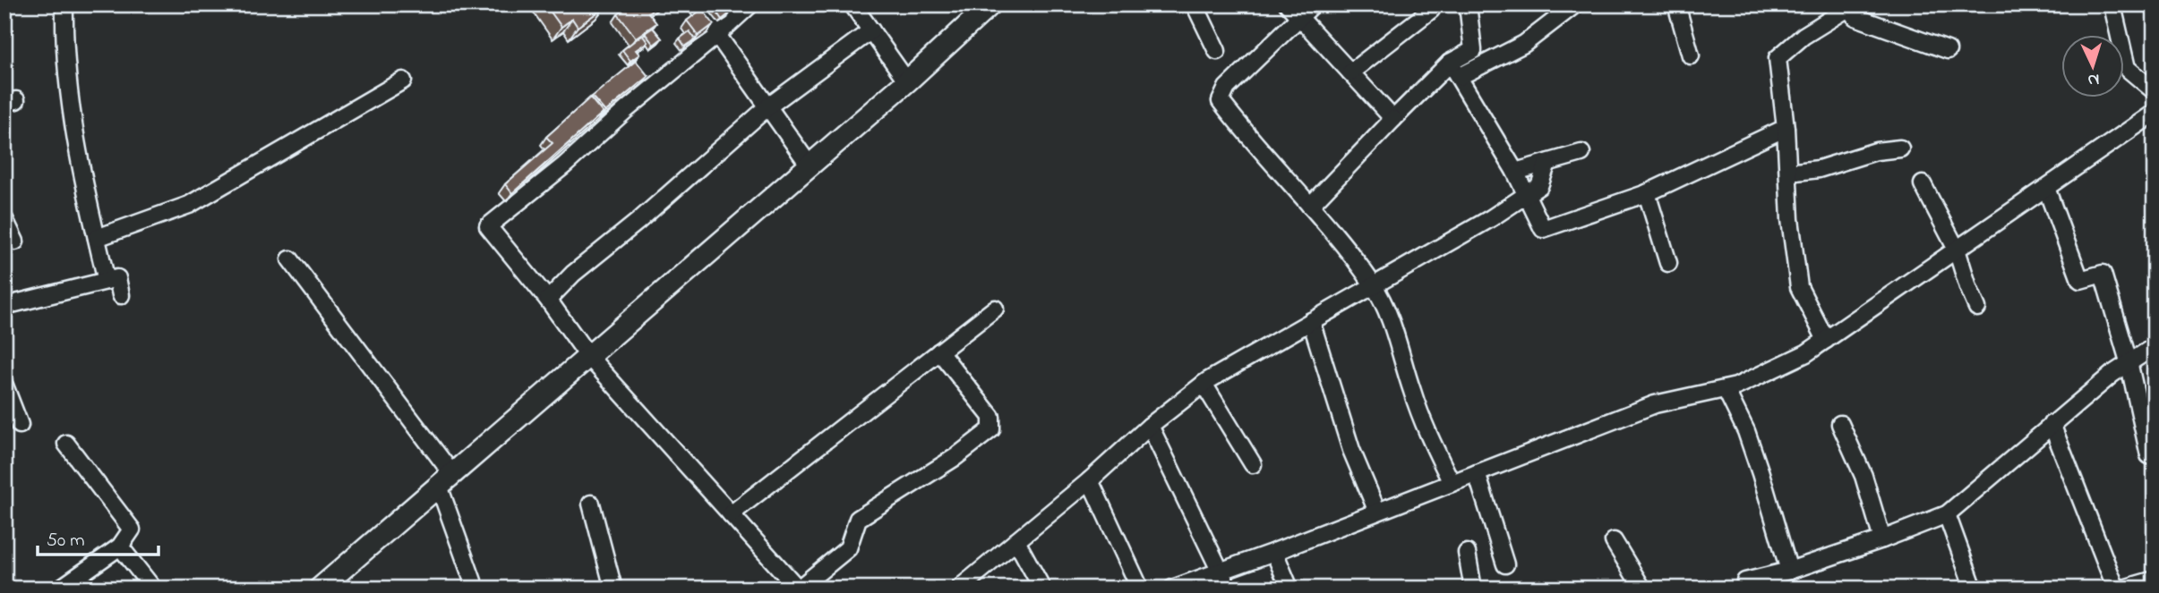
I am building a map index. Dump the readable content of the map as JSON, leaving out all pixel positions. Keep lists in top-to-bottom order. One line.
{"scale_bar":"50 m","north":"bottom"}
